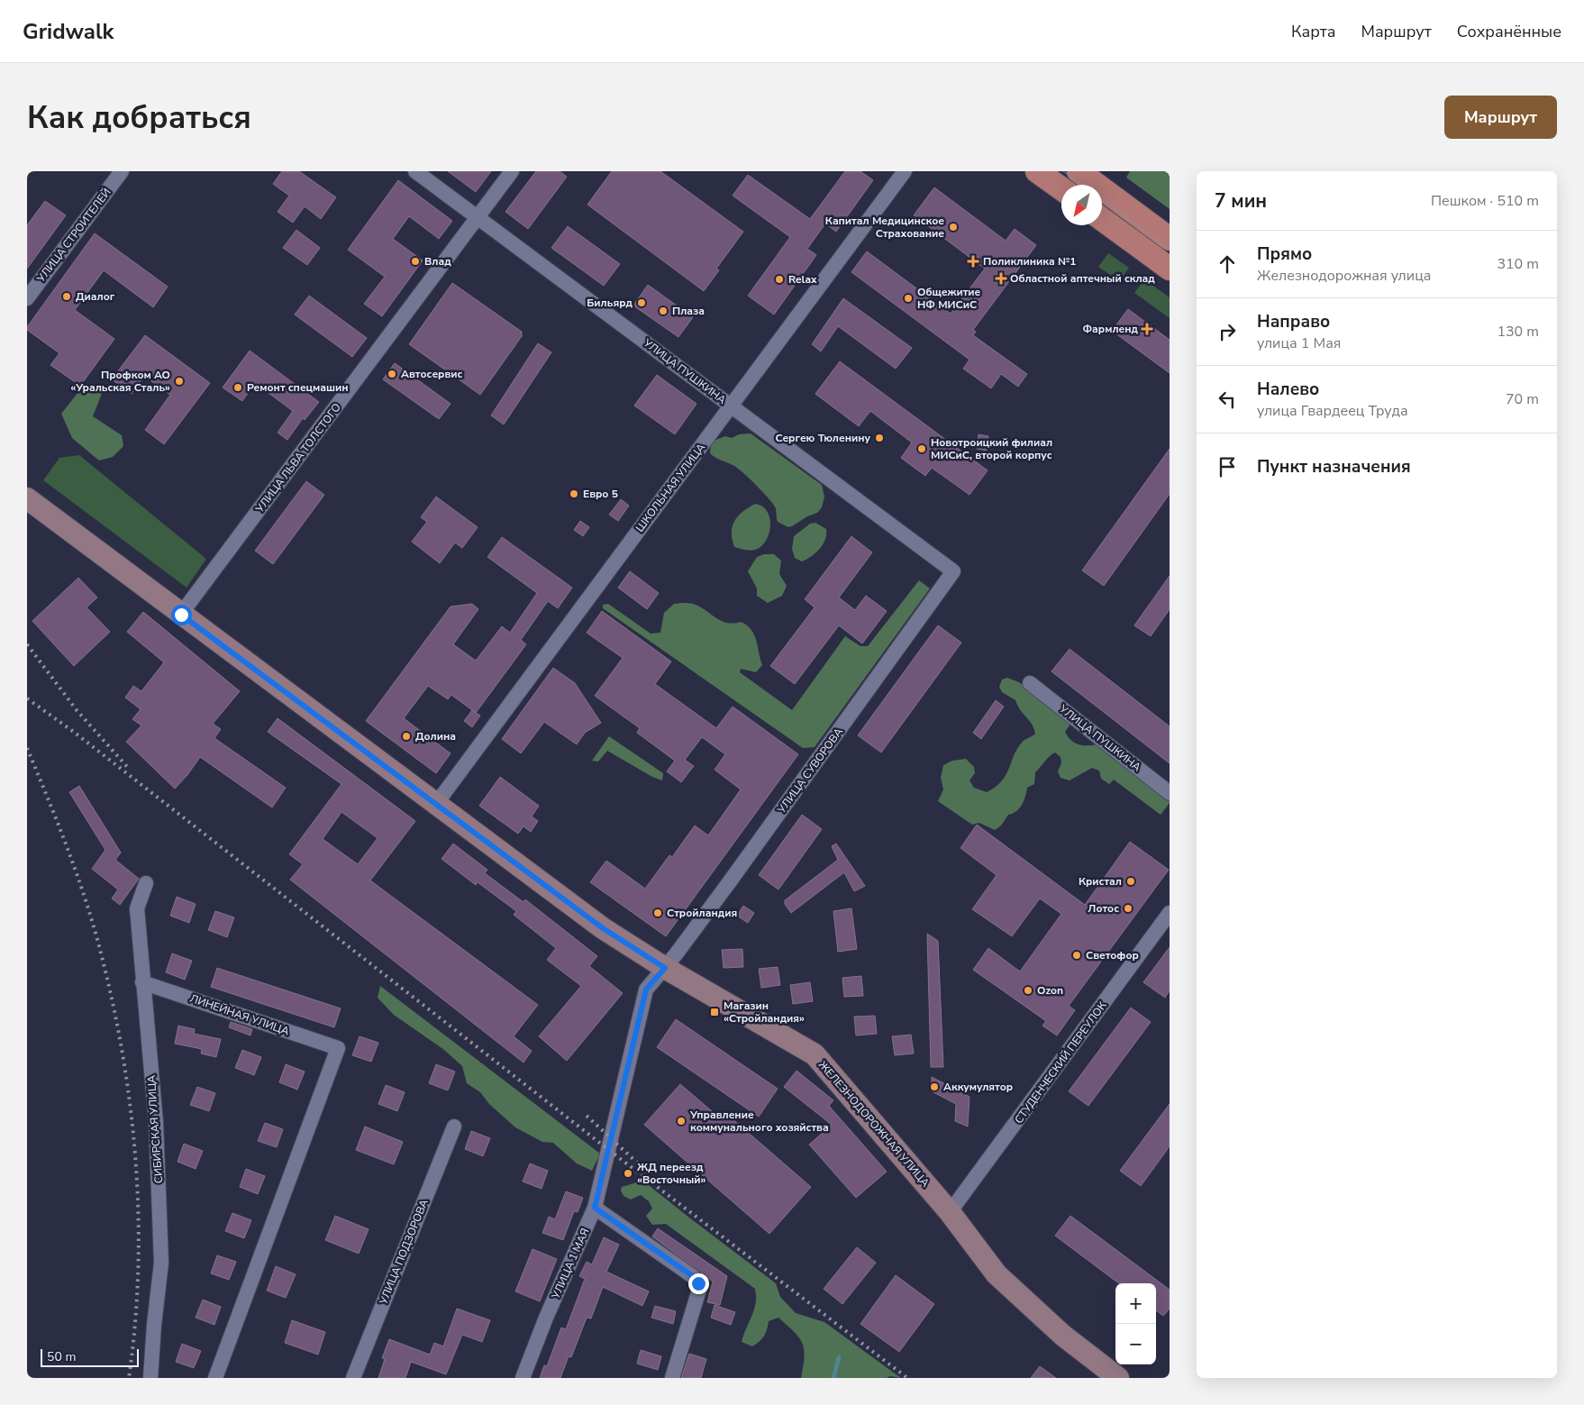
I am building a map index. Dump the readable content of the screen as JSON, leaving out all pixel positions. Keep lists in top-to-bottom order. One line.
{"streets":{"main road":["ЖЕЛЕЗНОДОРОЖНАЯ УЛИЦА"],"street":["УЛИЦА СТРОИТЕЛЕЙ","УЛИЦА ПУШКИНА","УЛИЦА ЛЬВА ТОЛСТОГО","ШКОЛЬНАЯ УЛИЦА","УЛИЦА СУВОРОВА","ЛИНЕЙНАЯ УЛИЦА","СТУДЕНЧЕСКИЙ ПЕРЕУЛОК","СИБИРСКАЯ УЛИЦА","УЛИЦА ПОДЗОРОВА","УЛИЦА 1 МАЯ"]},"crossings":[["УЛИЦА ПУШКИНА","УЛИЦА ЛЬВА ТОЛСТОГО"],["УЛИЦА ПУШКИНА","ШКОЛЬНАЯ УЛИЦА"],["УЛИЦА ПУШКИНА","УЛИЦА СУВОРОВА"],["УЛИЦА ЛЬВА ТОЛСТОГО","ЖЕЛЕЗНОДОРОЖНАЯ УЛИЦА"],["ШКОЛЬНАЯ УЛИЦА","ЖЕЛЕЗНОДОРОЖНАЯ УЛИЦА"],["УЛИЦА СУВОРОВА","ЖЕЛЕЗНОДОРОЖНАЯ УЛИЦА"],["УЛИЦА СУВОРОВА","УЛИЦА 1 МАЯ"],["ЛИНЕЙНАЯ УЛИЦА","СИБИРСКАЯ УЛИЦА"],["СТУДЕНЧЕСКИЙ ПЕРЕУЛОК","ЖЕЛЕЗНОДОРОЖНАЯ УЛИЦА"],["ЖЕЛЕЗНОДОРОЖНАЯ УЛИЦА","УЛИЦА 1 МАЯ"]],"places":{"other":["Капитал Медицинское Страхование","Влад","Relax","Диалог","Общежитие НФ МИСиС","Бильярд","Плаза","Автосервис","Профком АО «Уральская Сталь»","Ремонт спецмашин","Сергею Тюленину","Новотроицкий филиал МИСиС, второй корпус","Евро 5","Долина","Кристал","Лотос","Стройландия","Светофор","Ozon","Аккумулятор","Управление коммунального хозяйства","ЖД переезд «Восточный»"],"health":["Поликлиника №1","Областной аптечный склад","Фармленд"],"transit":["Магазин «Стройландия»"]},"scale_bar":"50 m","north":"bottom left","page":{"header":"Gridwalk","nav":["Карта","Маршрут","Сохранённые"],"buttons":"Маршрут","title":"Как добраться","heading":["7 мин","Пешком · 510 m"],"list":[["Прямо","Железнодорожная улица","310 m"],["Направо","улица 1 Мая","130 m"],["Налево","улица Гвардеец Труда","70 m"],"Пункт назначения"],"map_buttons":["+","−"],"scale":"50 m"}}
